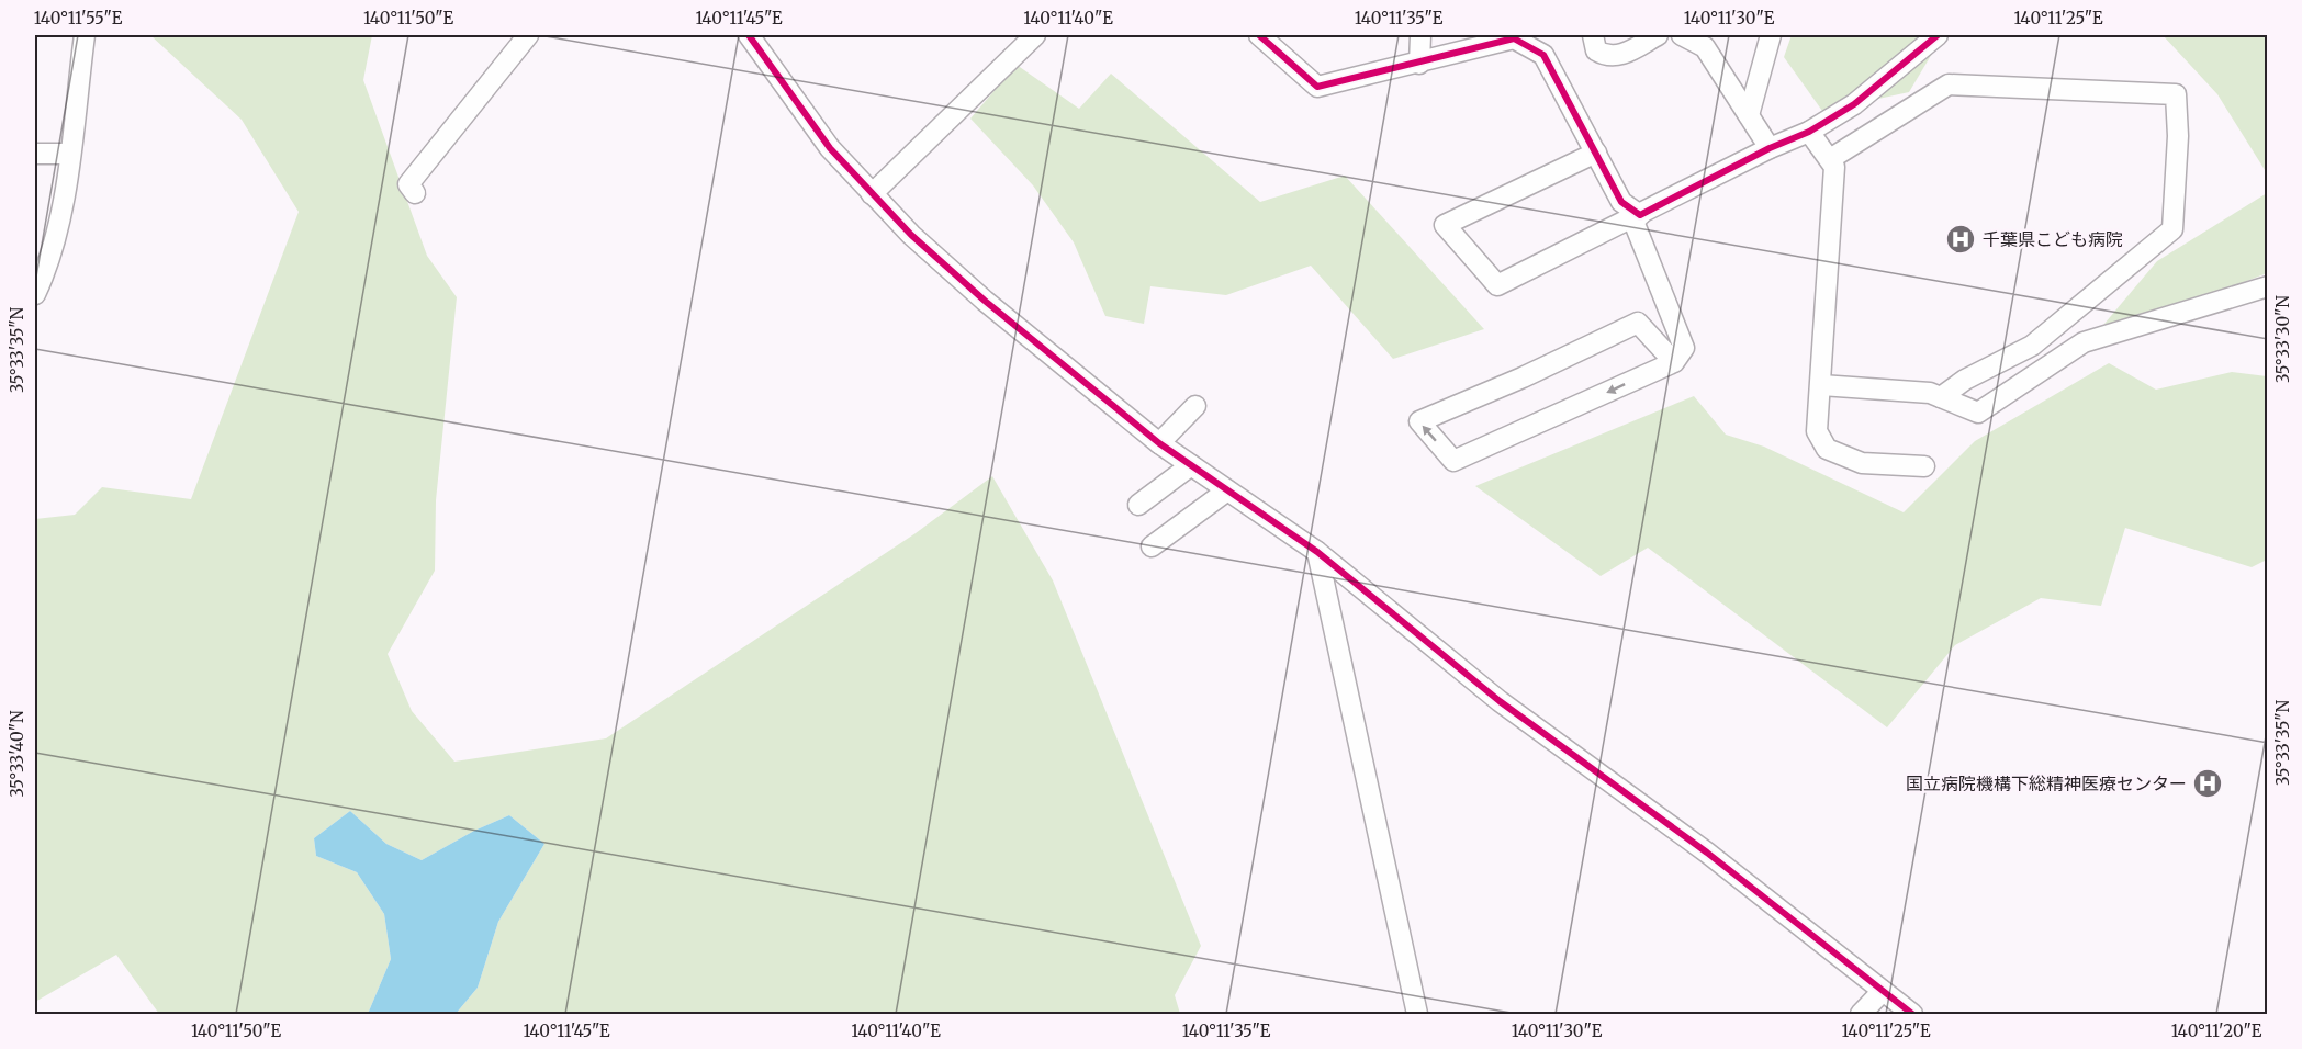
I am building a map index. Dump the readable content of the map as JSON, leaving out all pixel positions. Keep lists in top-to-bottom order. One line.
{"places":{"hospital":["千葉県こども病院","国立病院機構下総精神医療センター"]},"coordinates":["140°11'55\"E","140°11'50\"E","140°11'45\"E","140°11'40\"E","140°11'35\"E","140°11'30\"E","140°11'25\"E","35°33'30\"N","35°33'35\"N","35°33'40\"N","140°11'20\"E"]}
